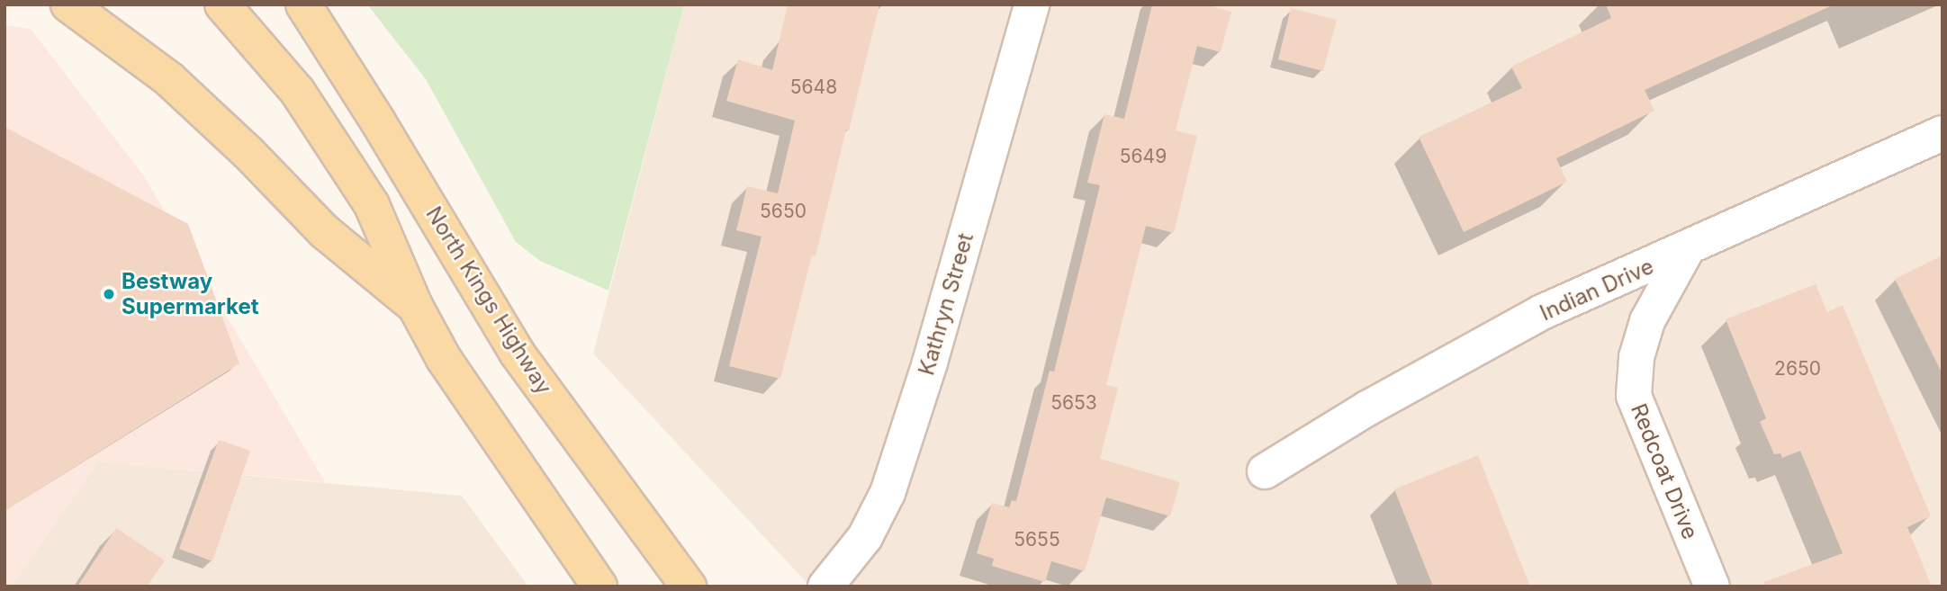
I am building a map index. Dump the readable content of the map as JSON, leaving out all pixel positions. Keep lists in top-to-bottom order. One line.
{"streets":{"main road":["North Kings Highway"],"street":["Indian Drive","Kathryn Street","Redcoat Drive"]},"crossings":[["Indian Drive","Redcoat Drive"]],"places":["Bestway Supermarket"],"house_numbers":["5648","5649","5650","2650","5653","5655"]}
